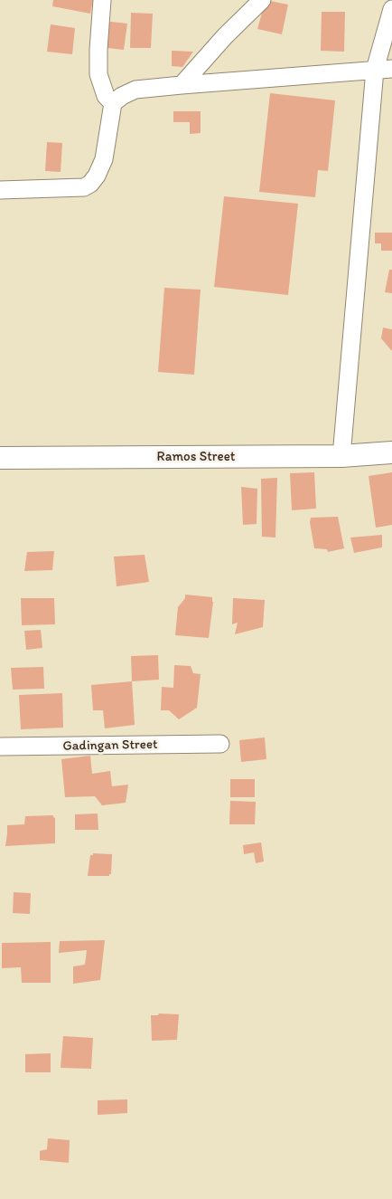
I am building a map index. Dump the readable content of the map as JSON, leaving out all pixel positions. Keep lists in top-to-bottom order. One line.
{"streets":{"main road":["Ramos Street"],"street":["Gadingan Street"]}}
